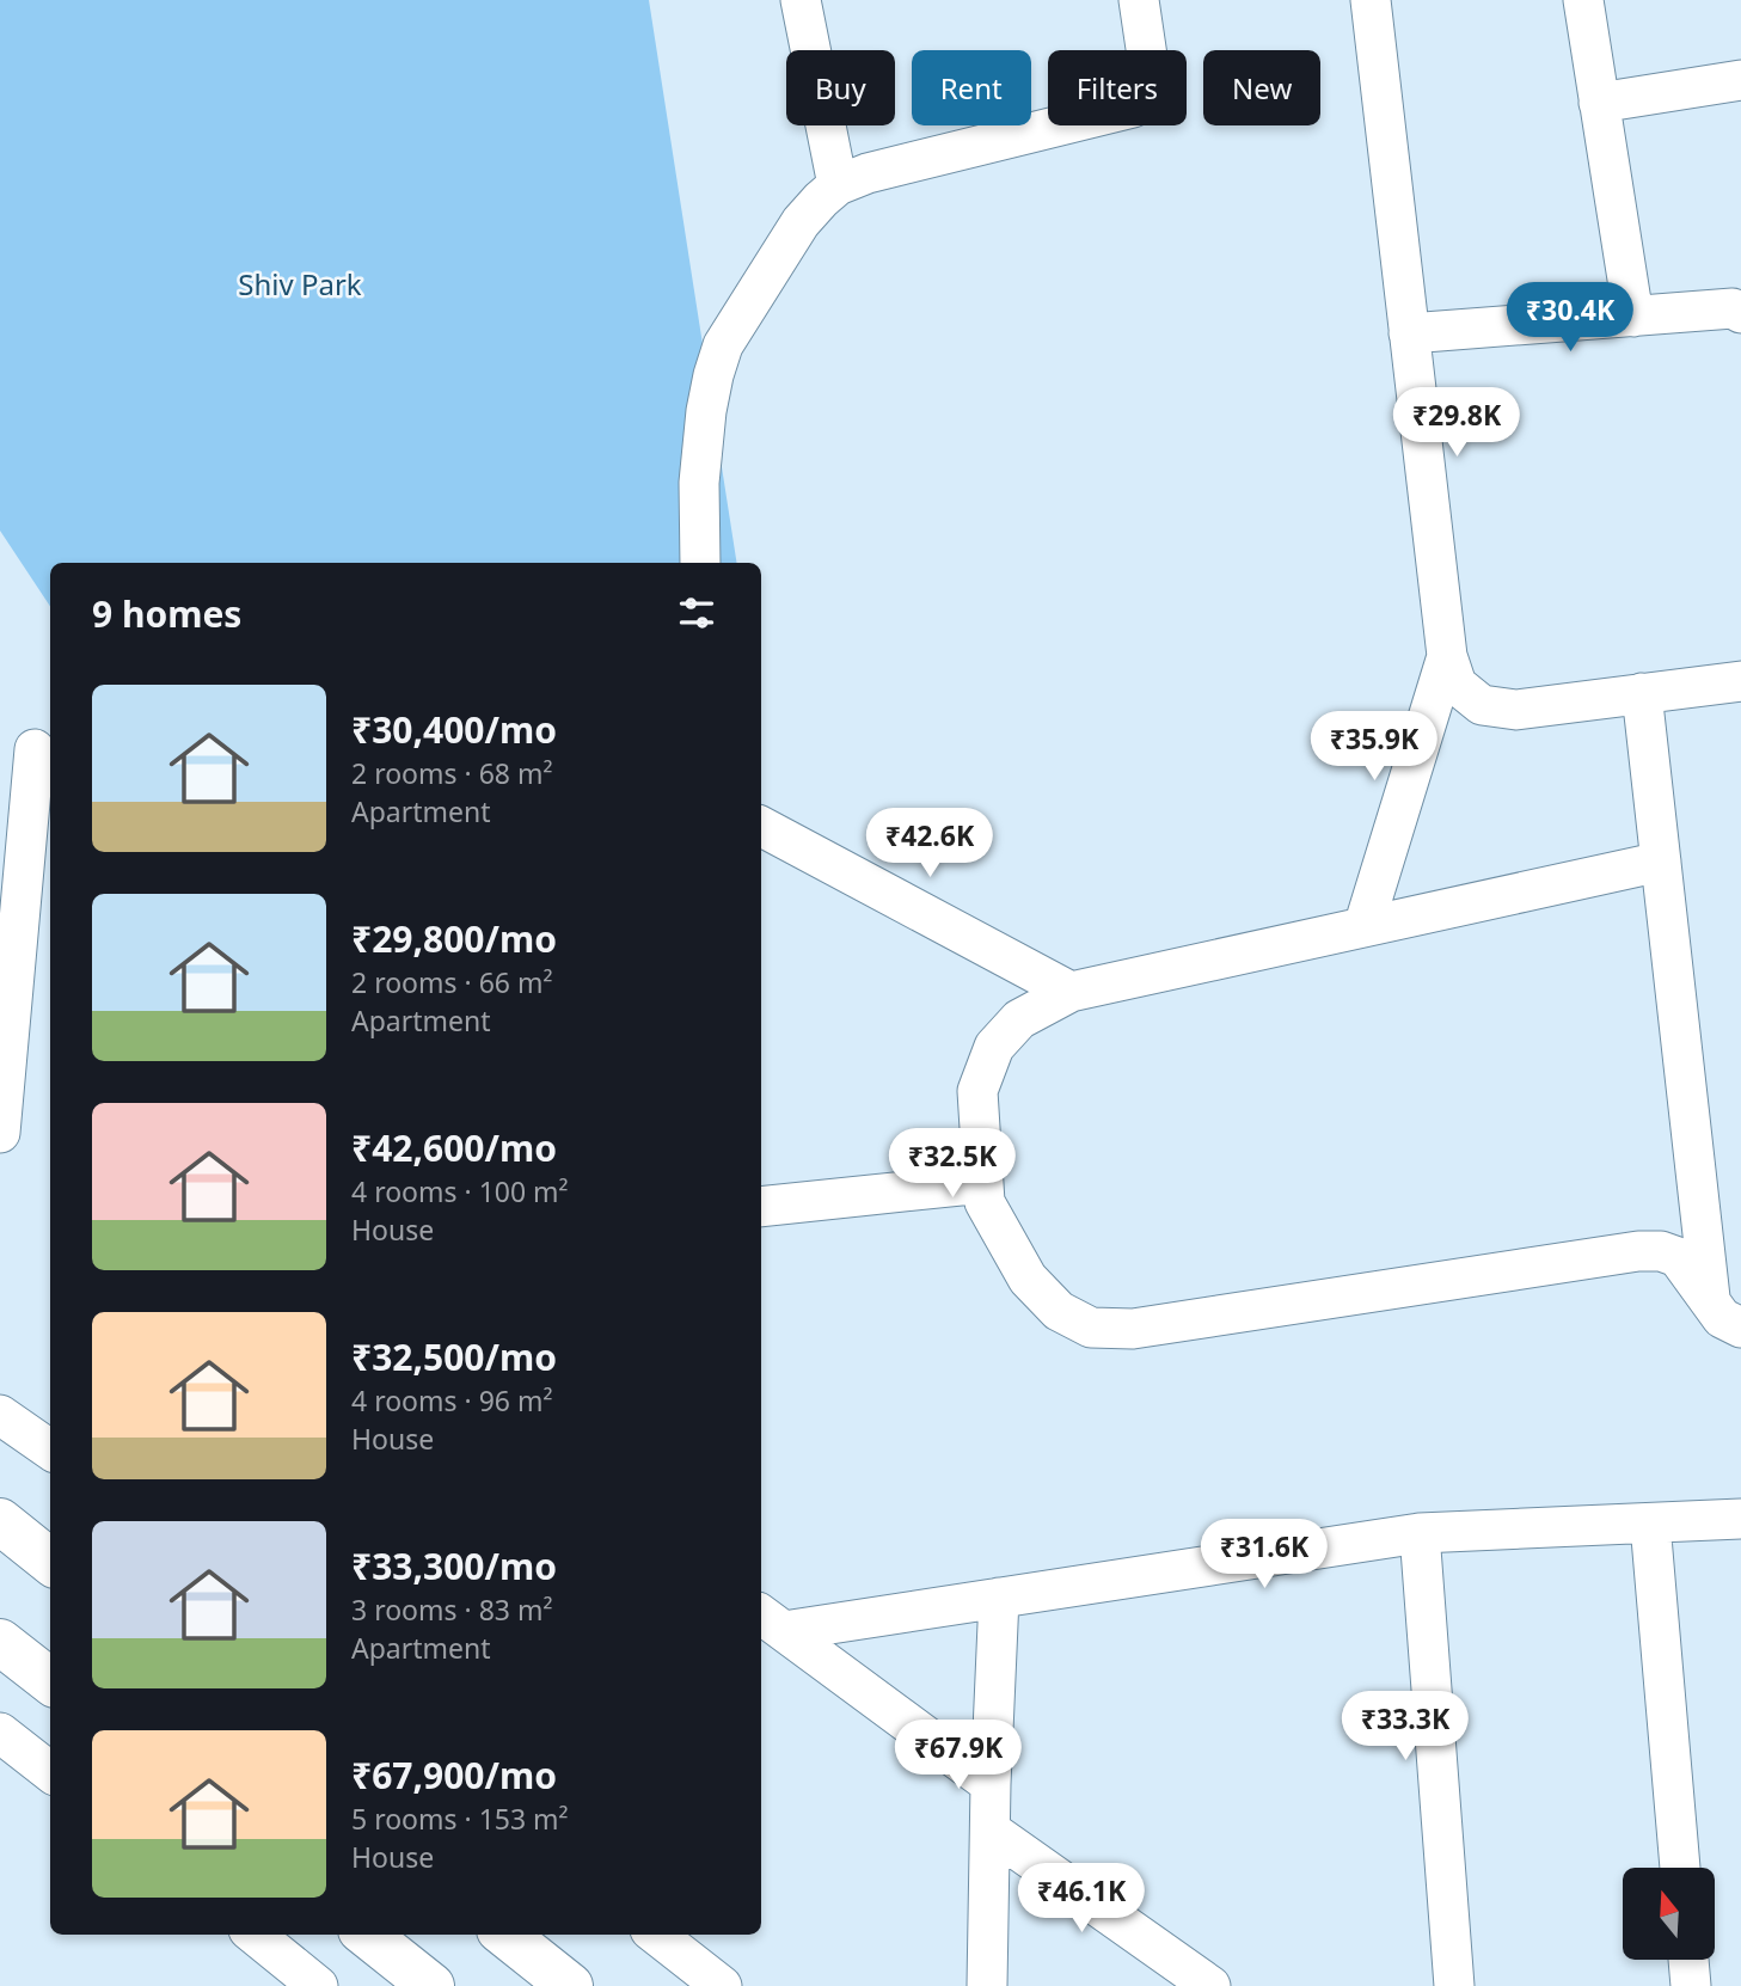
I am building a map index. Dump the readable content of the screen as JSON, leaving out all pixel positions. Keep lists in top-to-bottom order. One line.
{"parks":["Shiv Park"],"north":"top","page":{"chip":["Buy","Rent","Filters","New"],"price":["₹30.4K","₹29.8K","₹35.9K","₹42.6K","₹32.5K","₹31.6K","₹33.3K","₹67.9K","₹46.1K"],"heading":"9 homes","list":[{"name":"₹30,400/mo","note":"2 rooms · 68 m² · Apartment"},{"name":"₹29,800/mo","note":"2 rooms · 66 m² · Apartment"},{"name":"₹42,600/mo","note":"4 rooms · 100 m² · House"},{"name":"₹32,500/mo","note":"4 rooms · 96 m² · House"},{"name":"₹33,300/mo","note":"3 rooms · 83 m² · Apartment"},{"name":"₹67,900/mo","note":"5 rooms · 153 m² · House"}]}}
